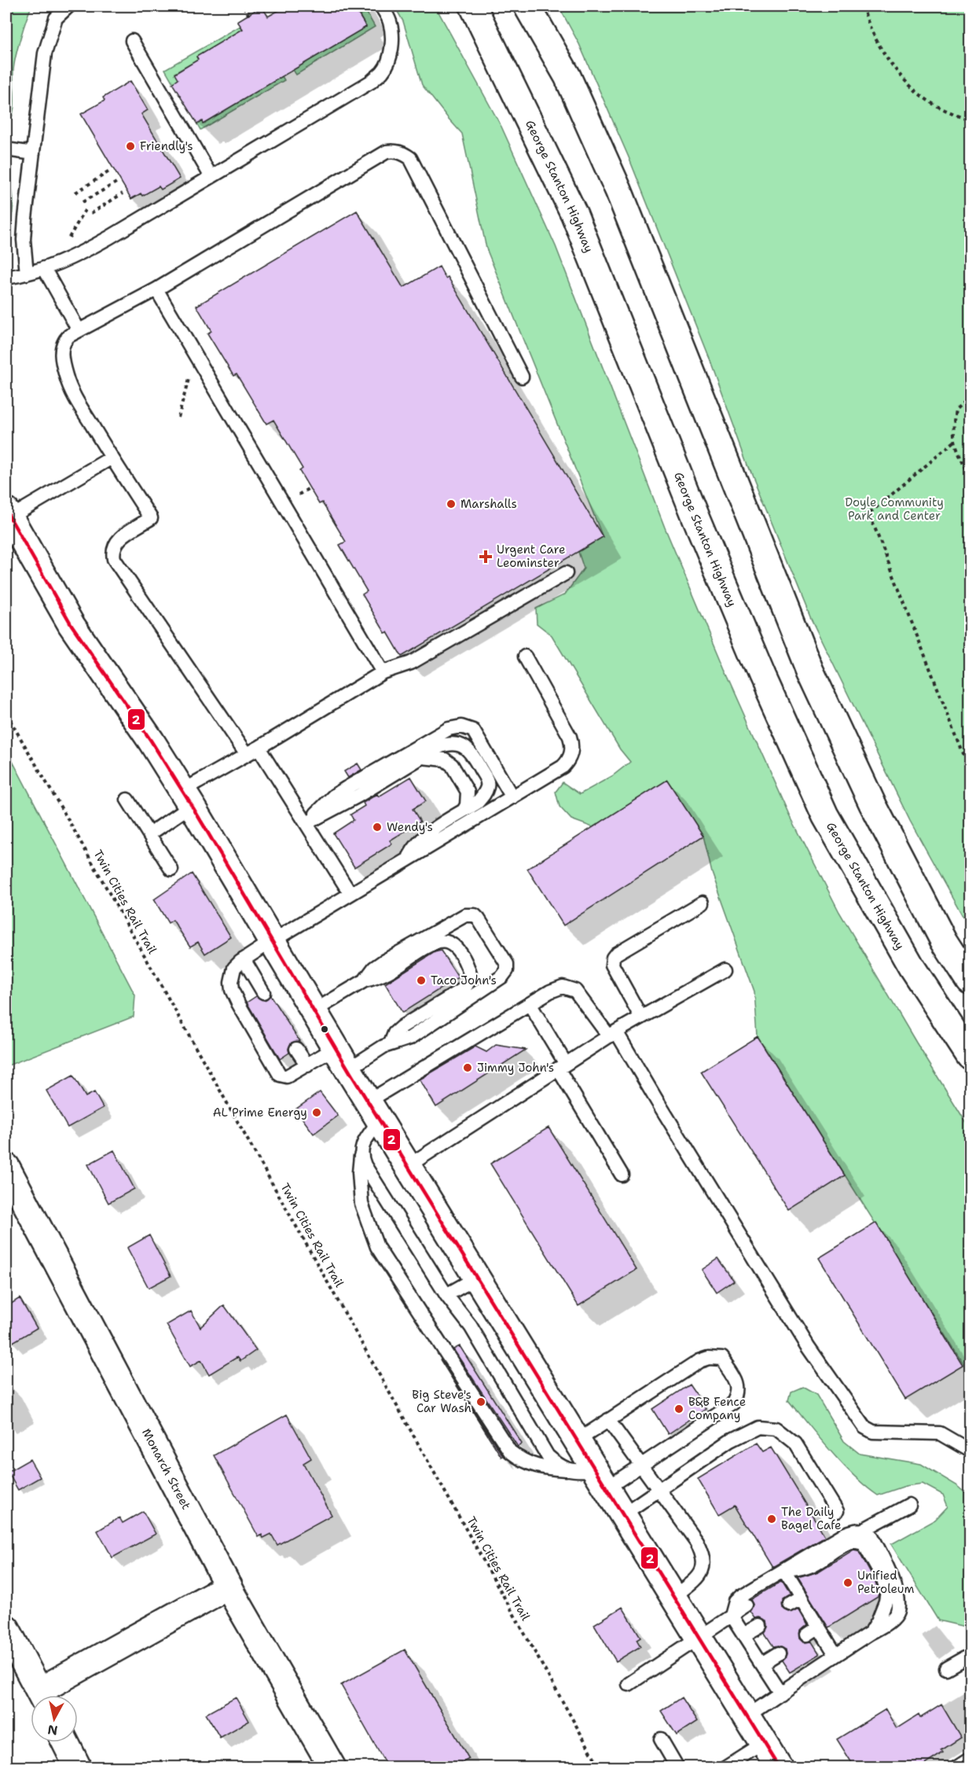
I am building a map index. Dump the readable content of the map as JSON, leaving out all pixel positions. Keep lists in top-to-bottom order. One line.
{"streets":{"main road":["George Stanton Highway","Monarch Street"],"path":["Twin Cities Rail Trail"]},"parks":["Doyle Community Park and Center"],"places":{"other":["Friendly's","Marshalls","Wendy's","Taco John's","Jimmy John's","AL Prime Energy","Big Steve's Car Wash","B&B Fence Company","The Daily Bagel Cafe","Unified Petroleum"],"health":["Urgent Care Leominster"]},"lines":["transit line 2"],"north":"bottom"}
